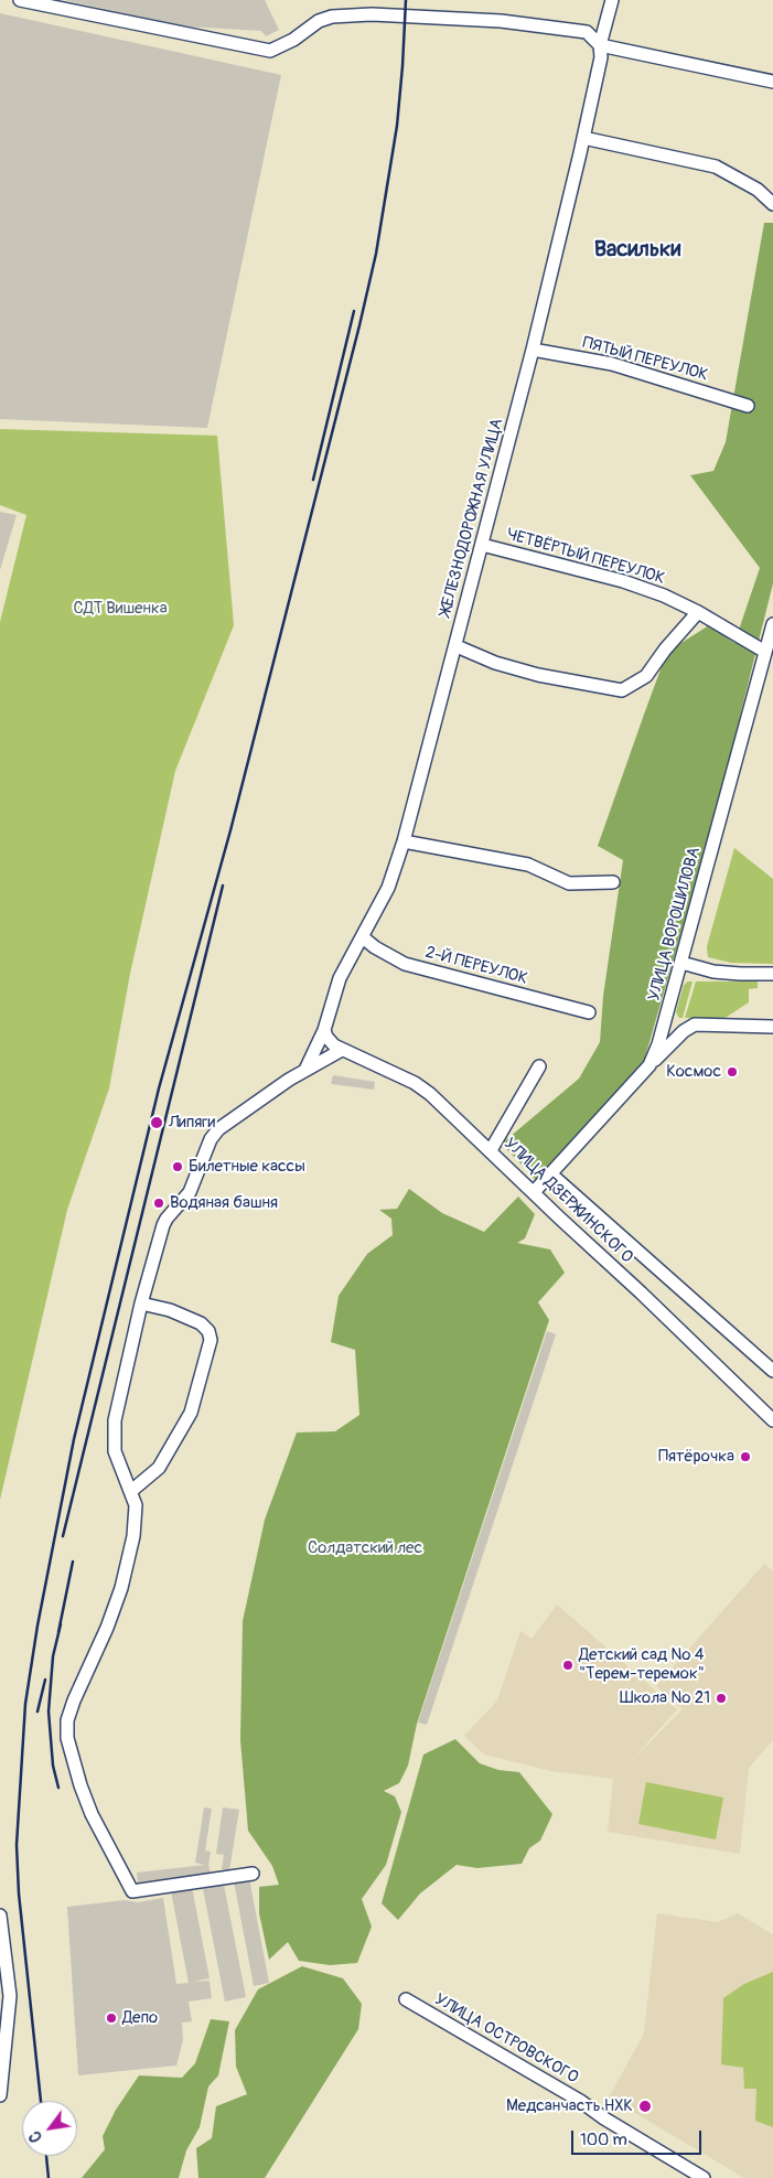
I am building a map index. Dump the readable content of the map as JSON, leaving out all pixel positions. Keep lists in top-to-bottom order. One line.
{"streets":{"street":["ПЯТЫЙ ПЕРЕУЛОК","ЖЕЛЕЗНОДОРОЖНАЯ УЛИЦА","ЧЕТВЁРТЫЙ ПЕРЕУЛОК","УЛИЦА ВОРОШИЛОВА","2-Й ПЕРЕУЛОК","УЛИЦА ДЗЕРЖИНСКОГО","УЛИЦА ОСТРОВСКОГО"]},"crossings":[["ПЯТЫЙ ПЕРЕУЛОК","ЖЕЛЕЗНОДОРОЖНАЯ УЛИЦА"],["ЖЕЛЕЗНОДОРОЖНАЯ УЛИЦА","ЧЕТВЁРТЫЙ ПЕРЕУЛОК"],["ЖЕЛЕЗНОДОРОЖНАЯ УЛИЦА","2-Й ПЕРЕУЛОК"],["ЖЕЛЕЗНОДОРОЖНАЯ УЛИЦА","УЛИЦА ДЗЕРЖИНСКОГО"],["ЧЕТВЁРТЫЙ ПЕРЕУЛОК","УЛИЦА ВОРОШИЛОВА"],["УЛИЦА ВОРОШИЛОВА","УЛИЦА ДЗЕРЖИНСКОГО"]],"districts":["Васильки"],"parks":["СДТ Вишенка","Солдатский лес"],"places":["Космос","Липяги","Билетные кассы","Водяная башня","Пятёрочка","Детский сад № 4 \"Терем-теремок\"","Школа № 21","Депо","Медсанчасть НХК"],"scale_bar":"100 m","north":"bottom left"}
